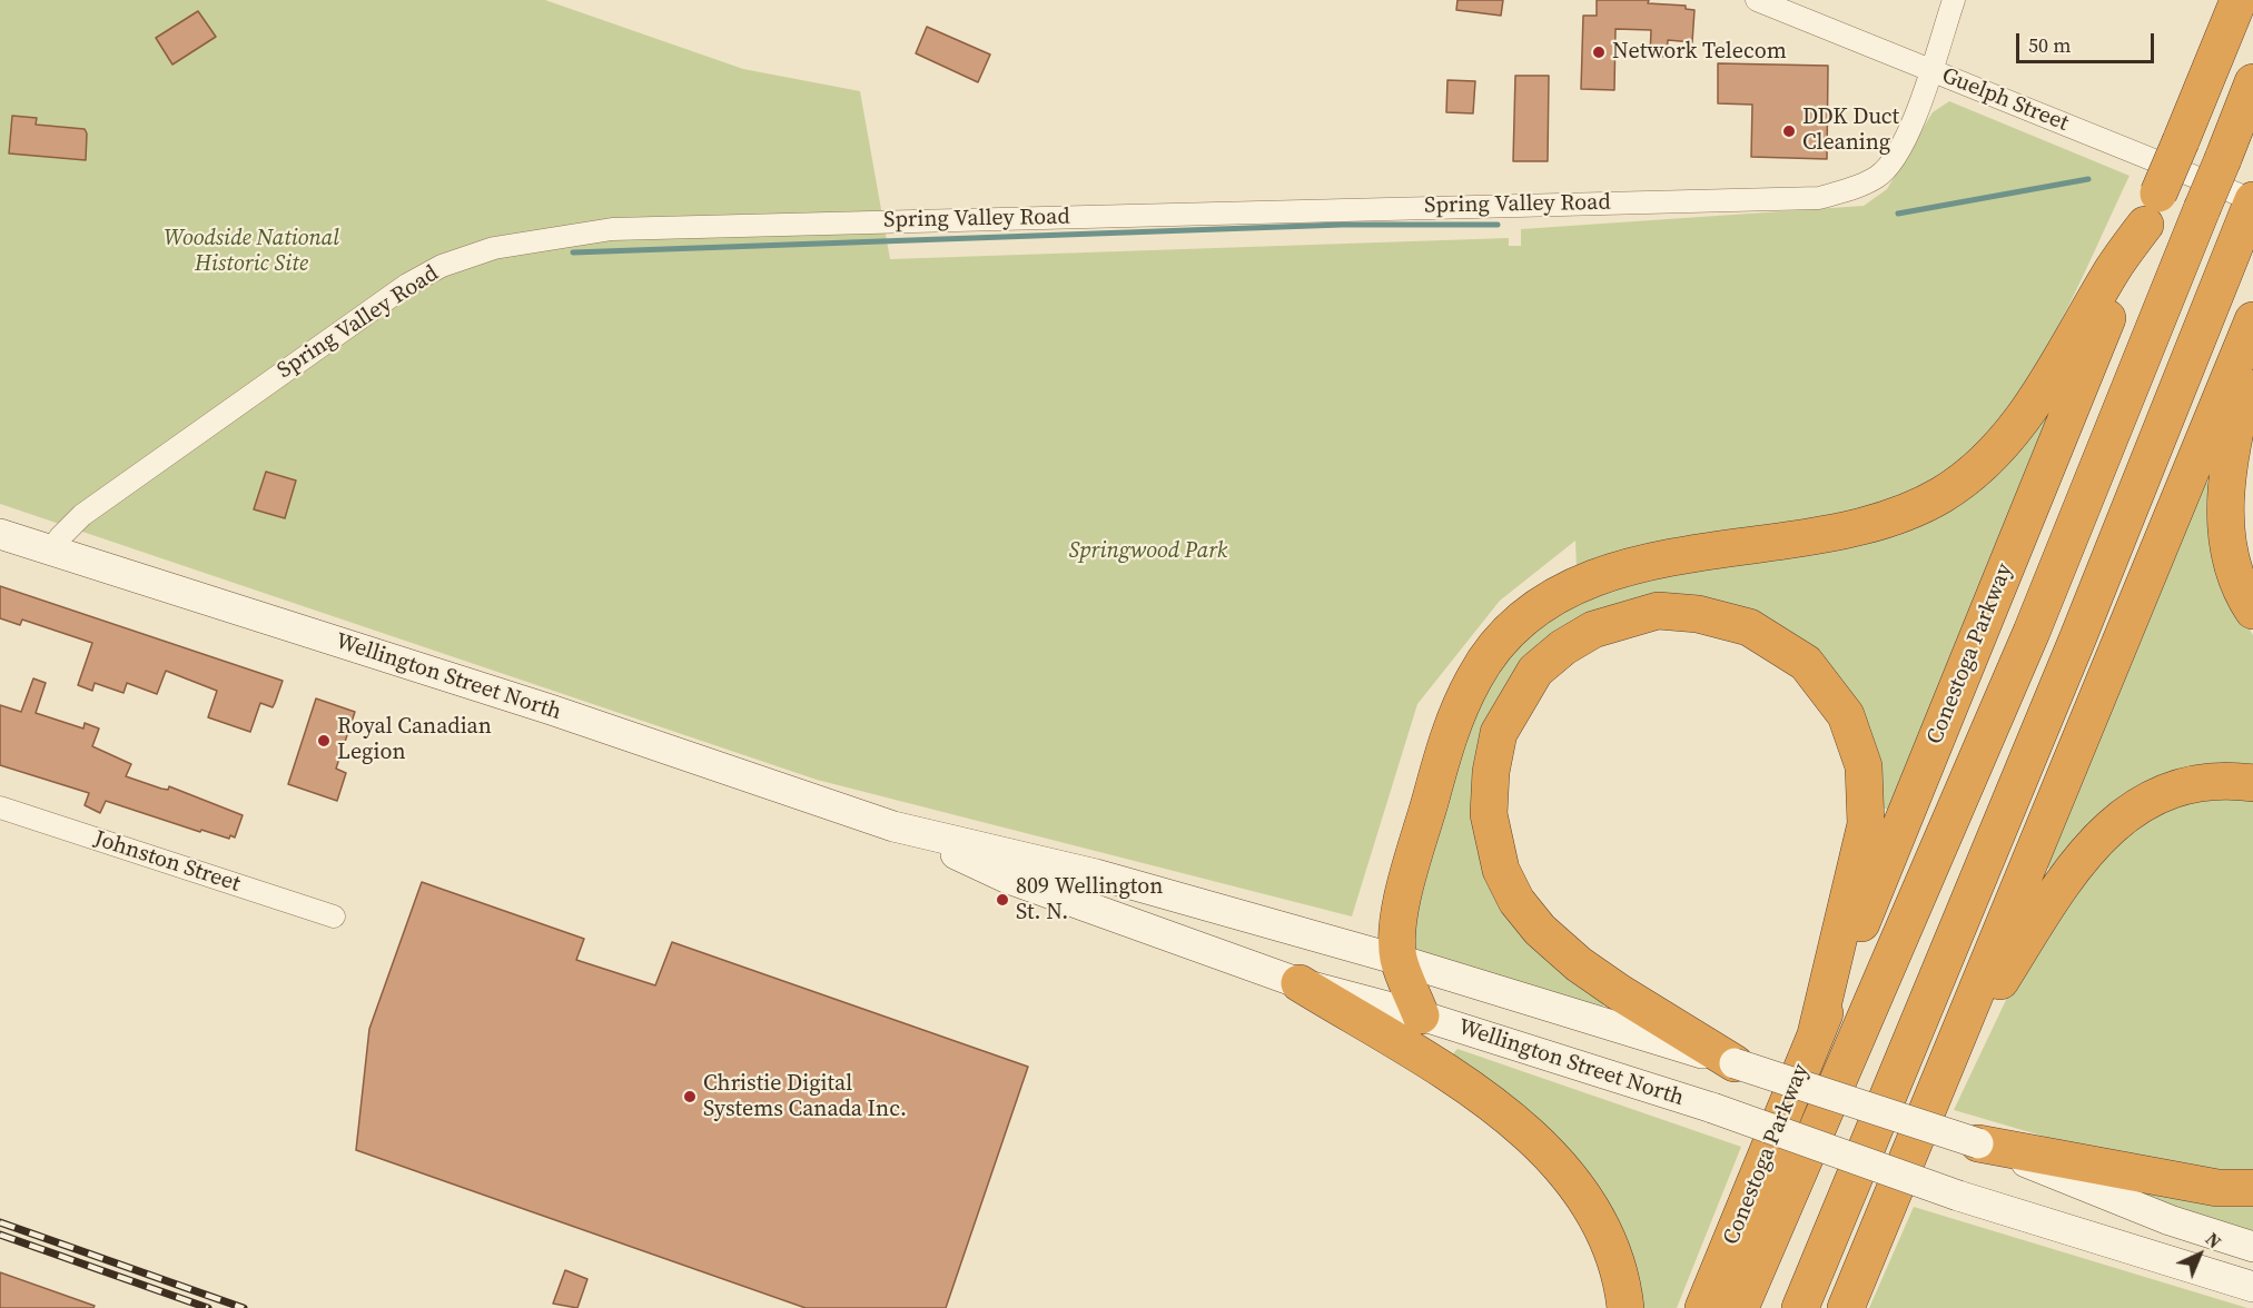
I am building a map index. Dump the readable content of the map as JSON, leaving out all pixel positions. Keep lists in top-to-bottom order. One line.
{"streets":{"highway":["Conestoga Parkway"],"street":["Guelph Street","Spring Valley Road","Wellington Street North","Johnston Street"]},"crossings":[["Guelph Street","Spring Valley Road"],["Spring Valley Road","Wellington Street North"]],"parks":["Woodside National Historic Site","Springwood Park"],"places":["Network Telecom","DDK Duct Cleaning","Royal Canadian Legion","809 Wellington St. N.","Christie Digital Systems Canada Inc."],"scale_bar":"50 m","north":"top right"}
